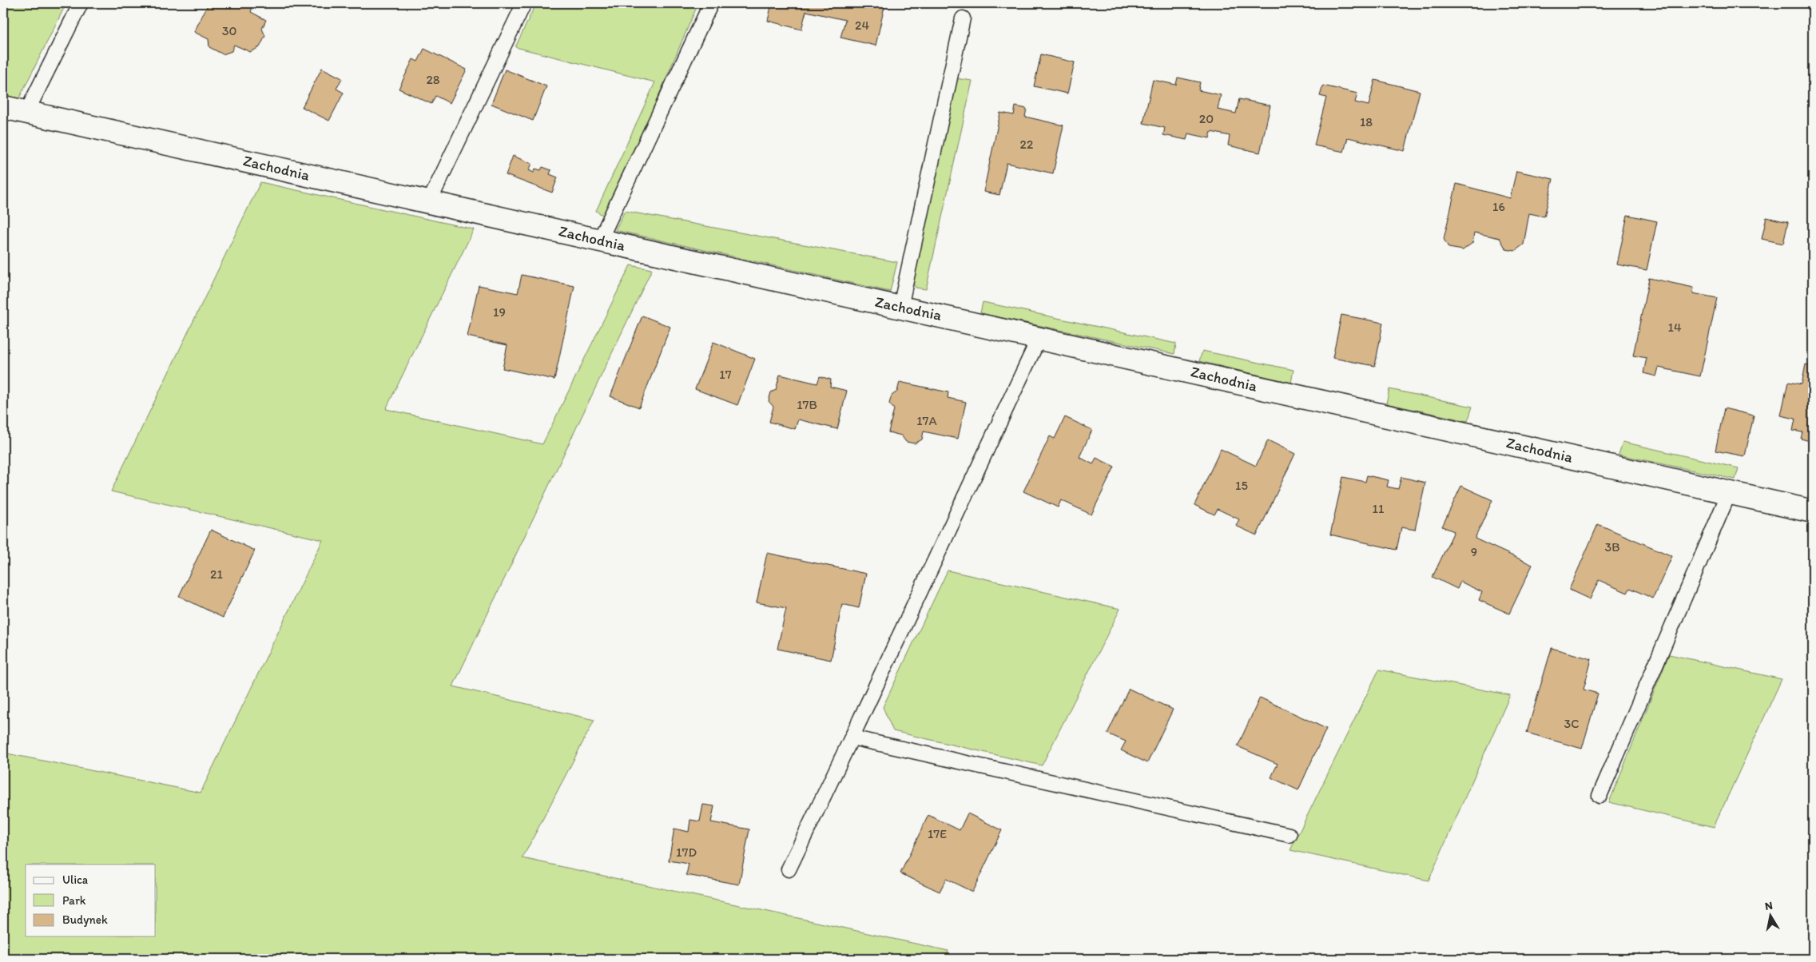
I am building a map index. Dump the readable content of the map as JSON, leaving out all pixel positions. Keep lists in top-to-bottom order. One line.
{"streets":{"street":["Zachodnia"]},"house_numbers":["24","30","28","20","18","22","16","19","14","17","17B","17A","15","11","3B","9","21","3C","17E","17D"],"legend":["Ulica","Park","Budynek"],"north":"top"}
